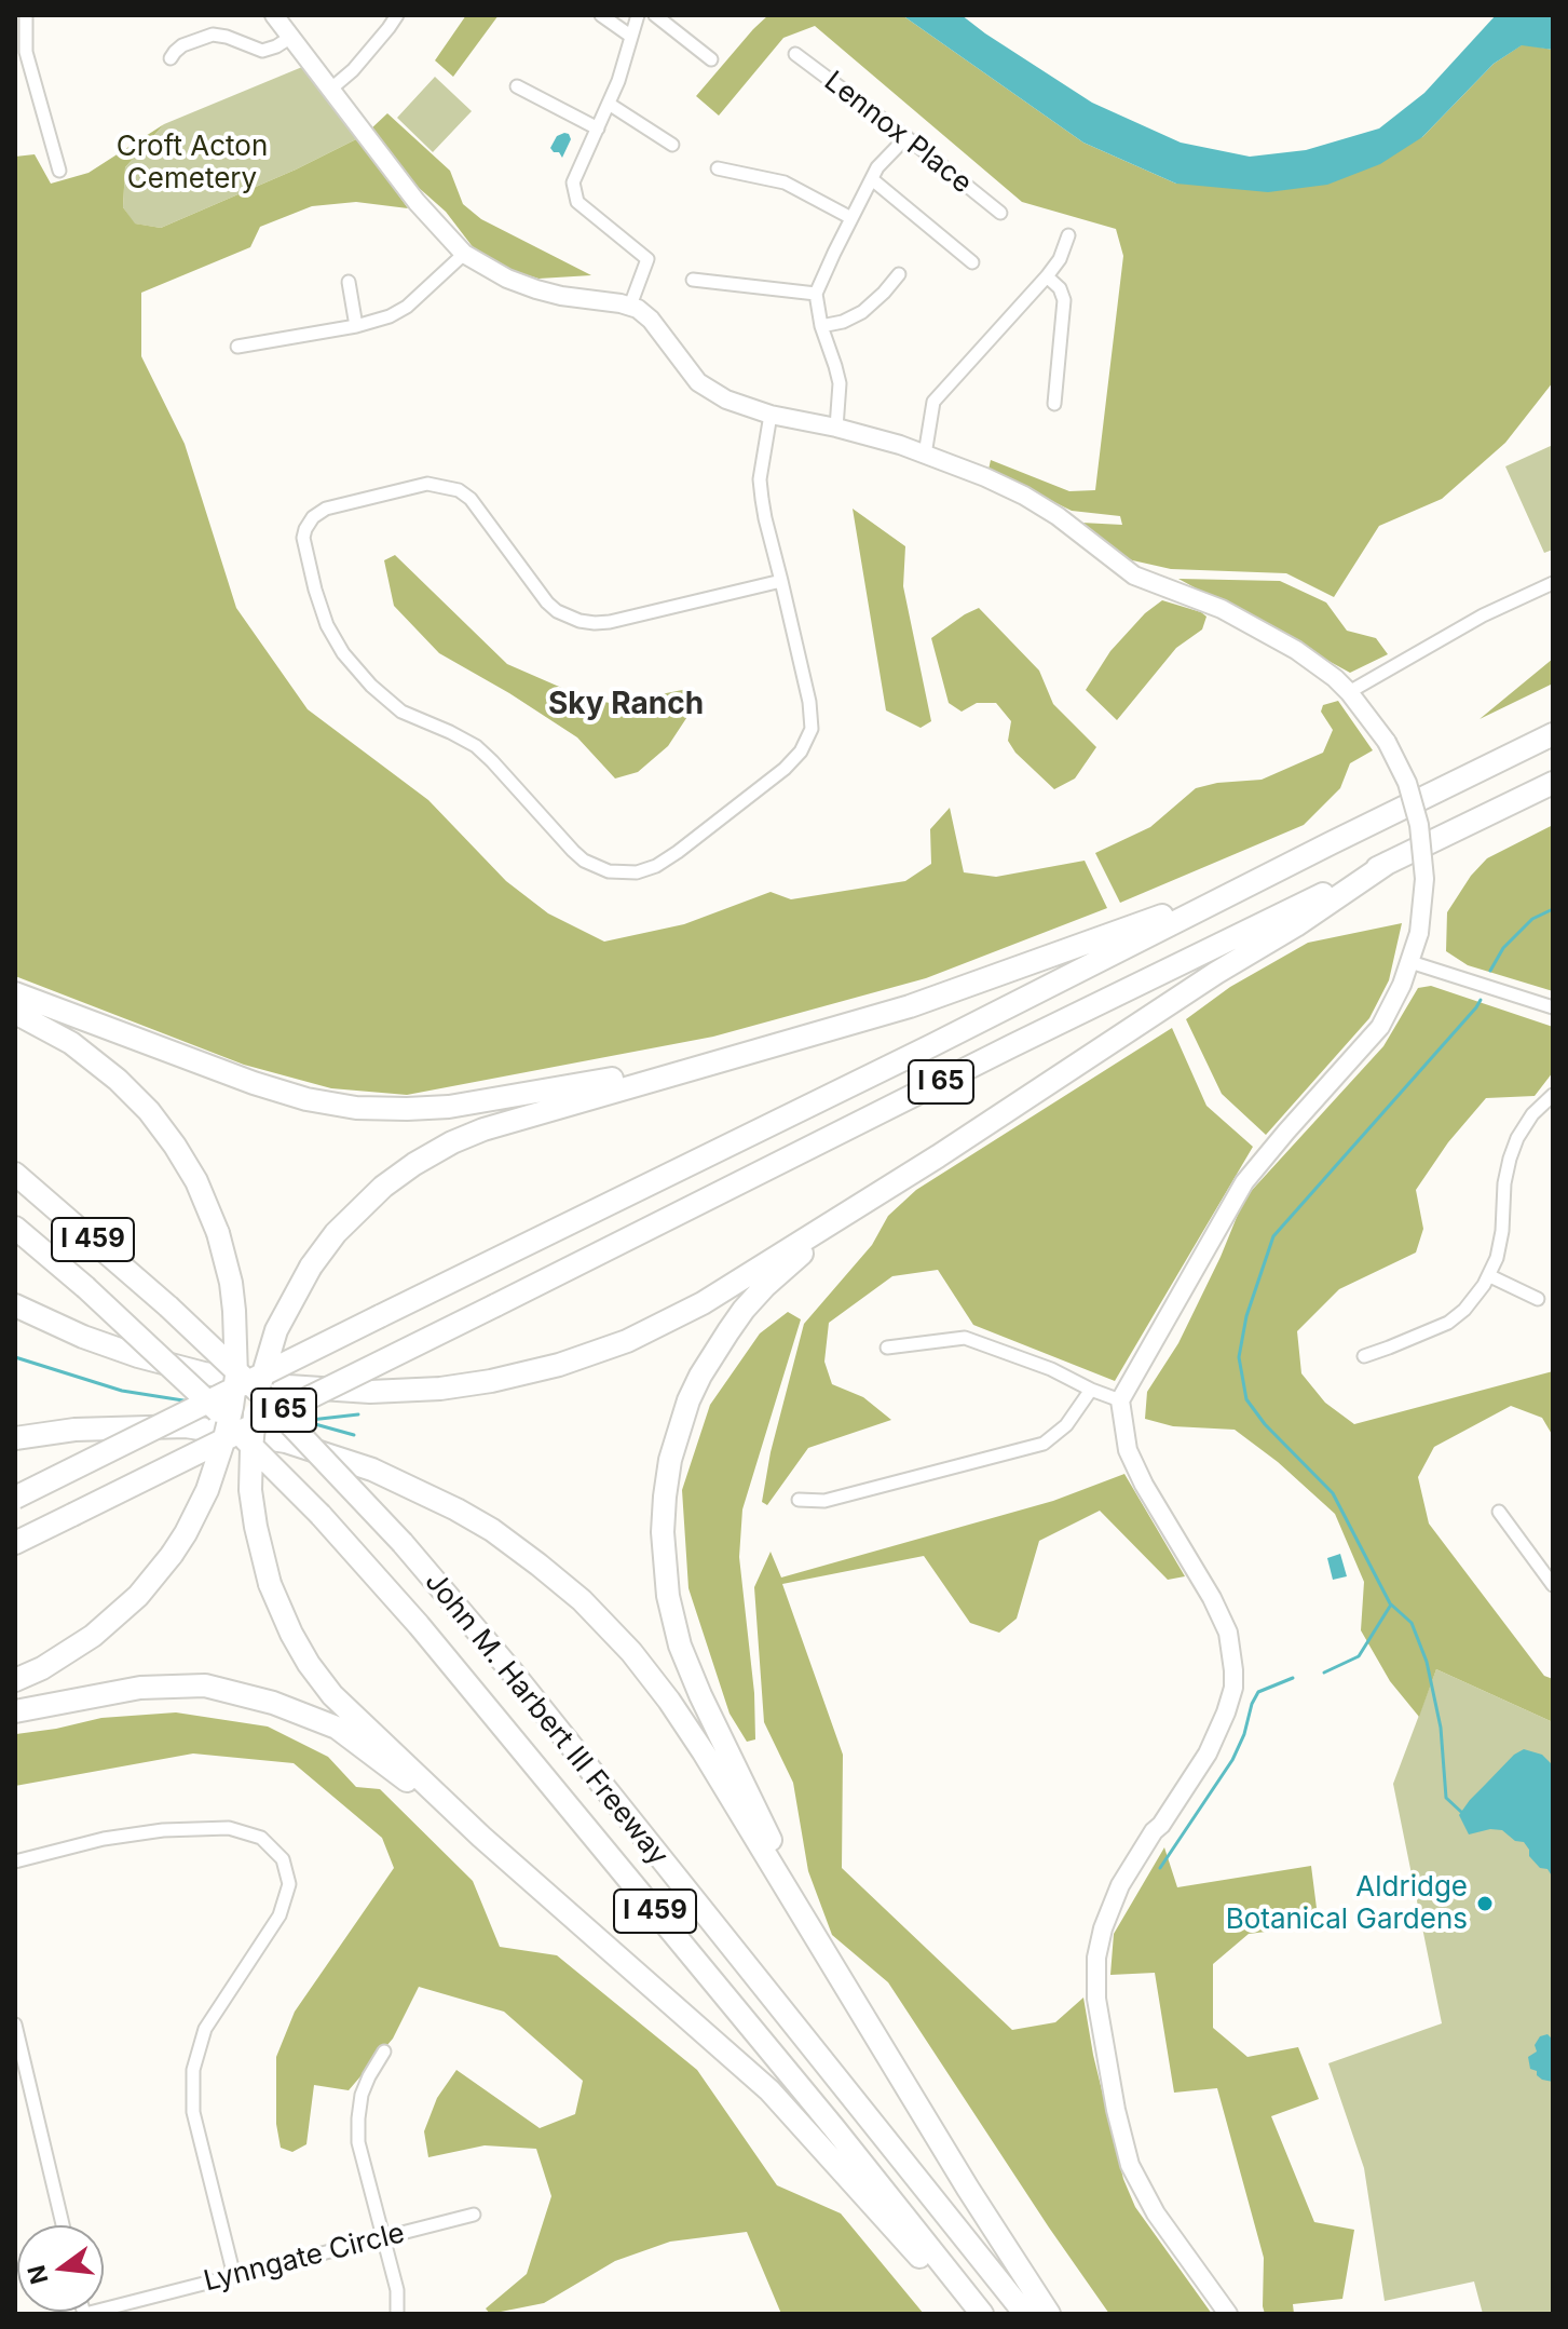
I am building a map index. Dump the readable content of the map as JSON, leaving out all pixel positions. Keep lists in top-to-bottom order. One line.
{"streets":{"highway":["I 65","I 459","John M. Harbert III Freeway"],"street":["Lennox Place","Lynngate Circle"]},"districts":["Sky Ranch"],"parks":["Croft Acton Cemetery"],"places":["Aldridge Botanical Gardens"],"north":"left"}
